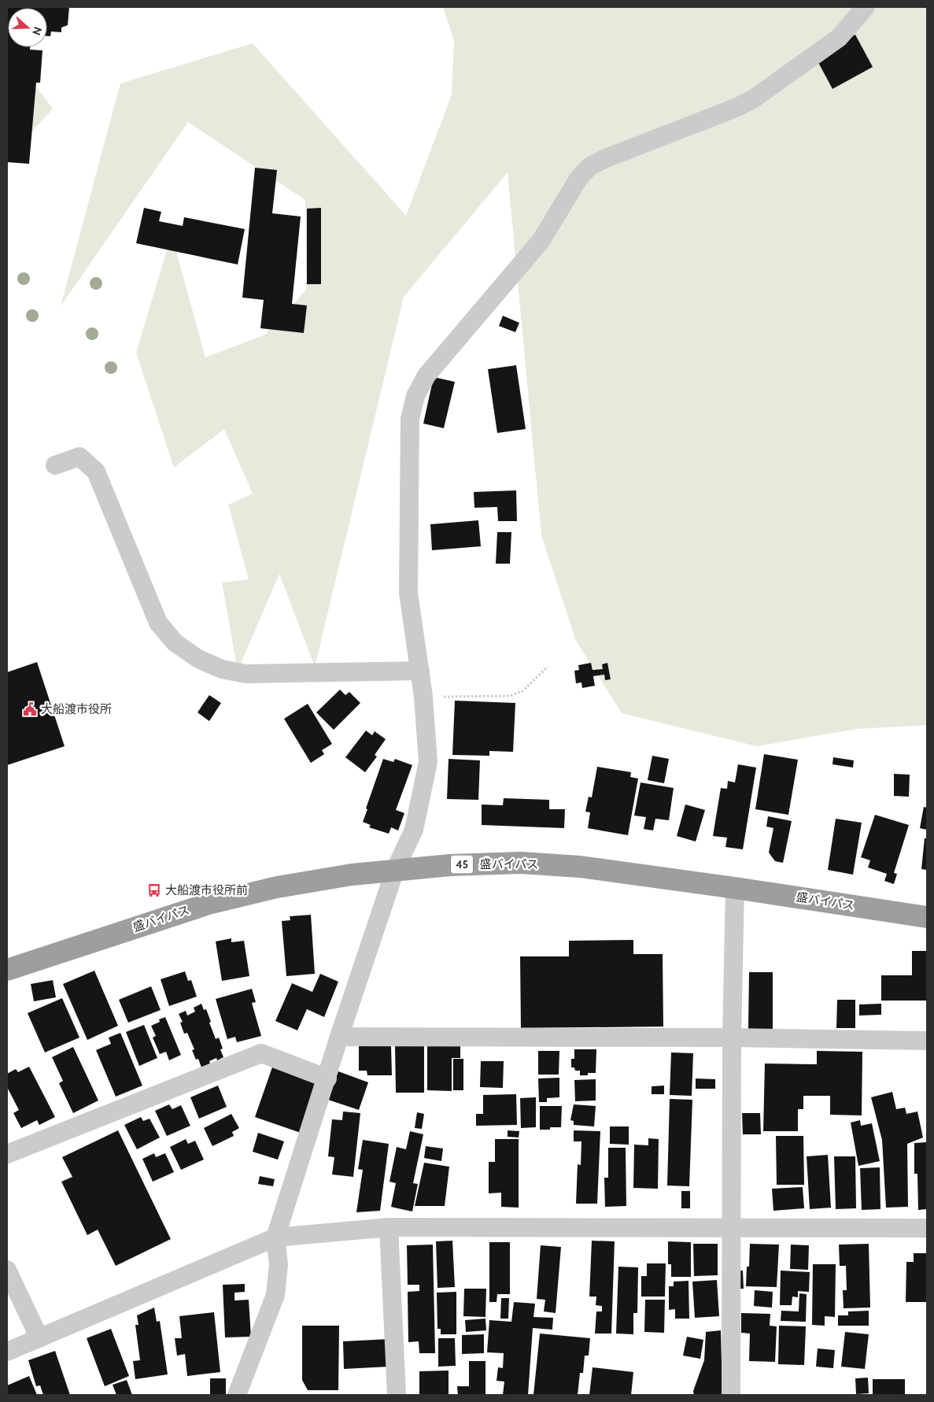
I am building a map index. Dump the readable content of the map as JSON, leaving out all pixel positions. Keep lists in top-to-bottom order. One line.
{"streets":{"highway":["45","盛バイパス"]},"places":{"public building":["大船渡市役所"],"bus stop":["大船渡市役所前"]},"north":"right"}
